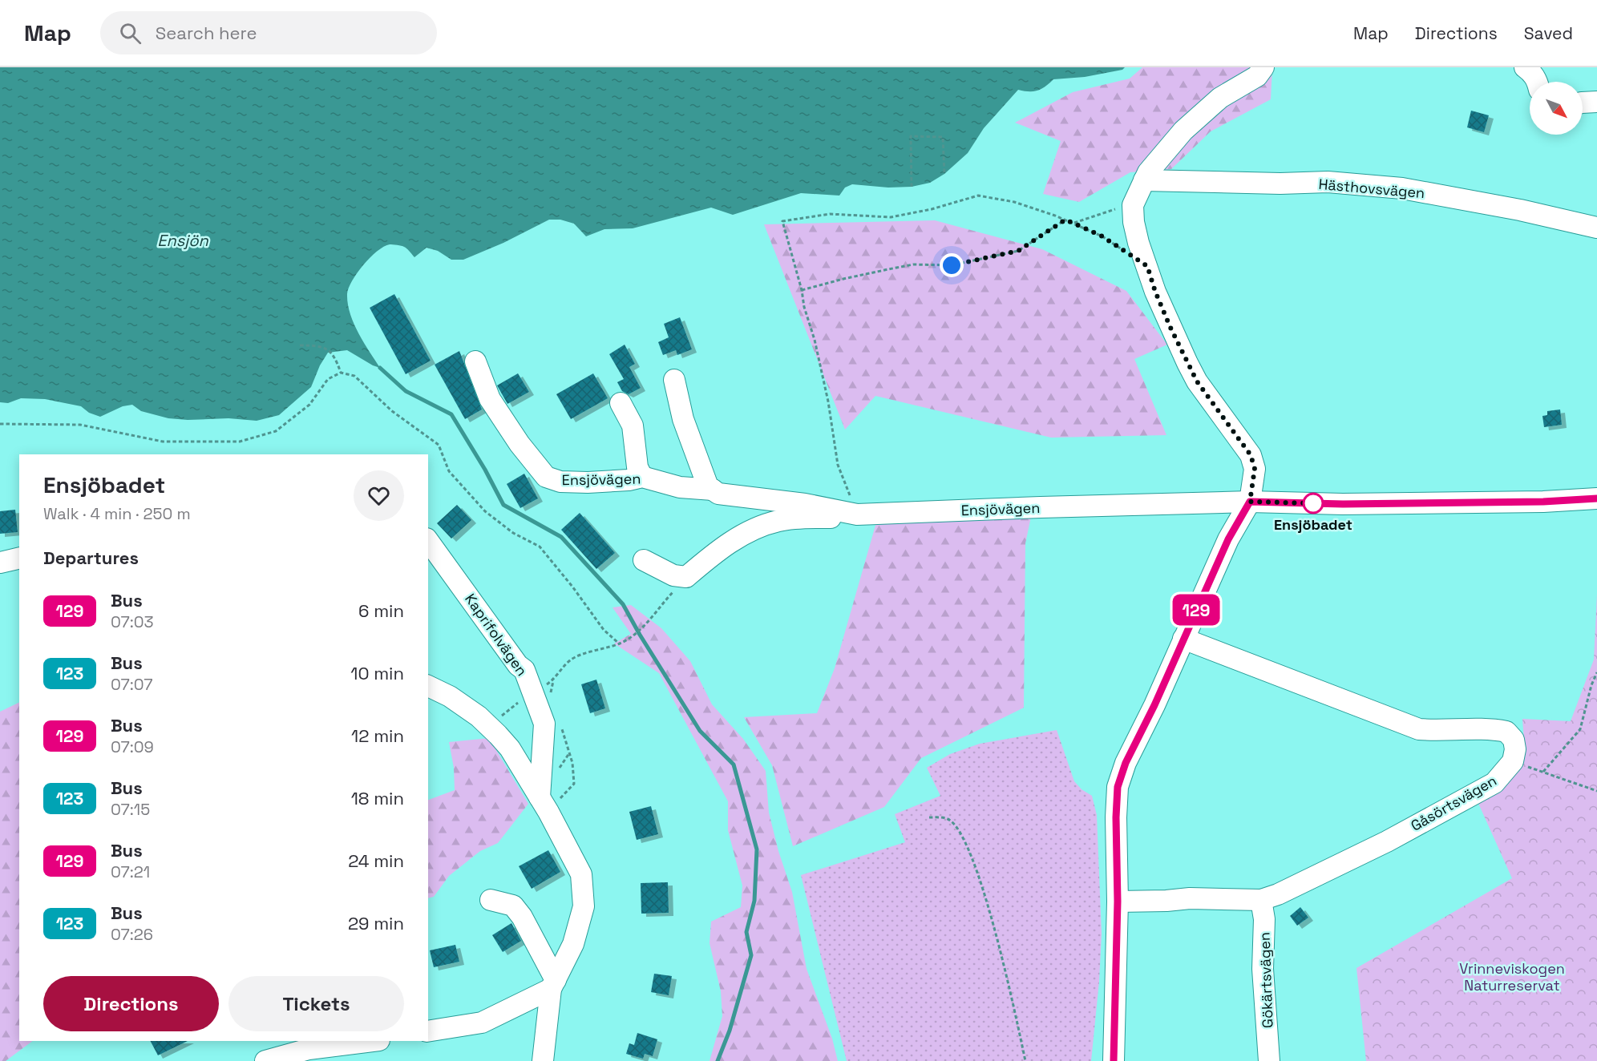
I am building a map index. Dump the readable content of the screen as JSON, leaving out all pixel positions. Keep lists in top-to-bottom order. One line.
{"streets":{"street":["Hästhovsvägen","Ensjövägen","Kaprifolvägen","Gåsörtsvägen","Gökärtsvägen"]},"crossings":[["Gåsörtsvägen","Gökärtsvägen"]],"water":["Ensjön"],"parks":["Vrinneviskogen Naturreservat"],"places":["Ensjöbadet"],"lines":["bus line 129"],"north":"bottom right","page":{"header":"Map","search":"Search here","nav":["Map","Directions","Saved"],"on_map":"129","heading":[["Ensjöbadet","Walk · 4 min · 250 m"],"Departures"],"list":[{"mark":"129","name":"Bus","note":"07:03","value":"6 min"},{"mark":"123","name":"Bus","note":"07:07","value":"10 min"},{"mark":"129","name":"Bus","note":"07:09","value":"12 min"},{"mark":"123","name":"Bus","note":"07:15","value":"18 min"},{"mark":"129","name":"Bus","note":"07:21","value":"24 min"},{"mark":"123","name":"Bus","note":"07:26","value":"29 min"}],"buttons":["Directions","Tickets"]}}
